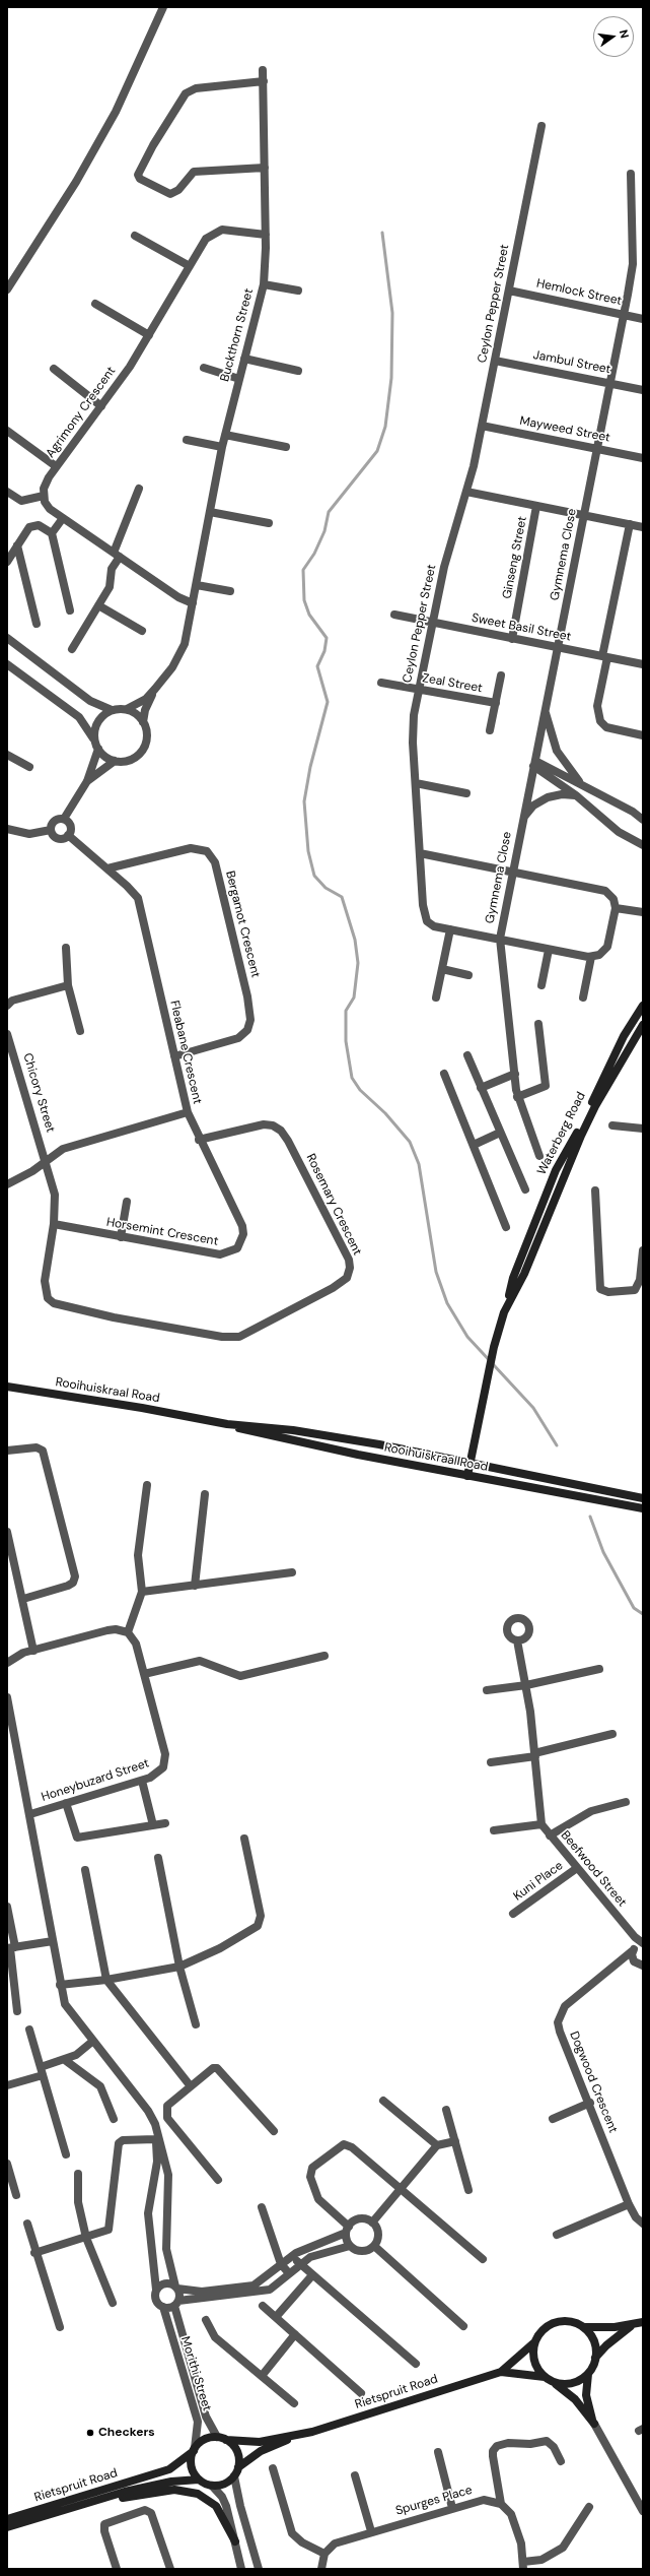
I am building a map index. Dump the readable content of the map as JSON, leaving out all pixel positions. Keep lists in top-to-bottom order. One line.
{"streets":{"street":["Hemlock Street","Ceylon Pepper Street","Buckthorn Street","Jambul Street","Agrimony Crescent","Mayweed Street","Gymnema Close","Ginseng Street","Sweet Basil Street","Zeal Street","Bergamot Crescent","Fleabane Crescent","Chicory Street","Waterberg Road","Rosemary Crescent","Horsemint Crescent","Rooihuiskraal Road","Honeybuzard Street","Beefwood Street","Kuni Place","Dogwood Crescent","Morithi Street","Rietspruit Road","Spurges Place"]},"crossings":[["Hemlock Street","Ceylon Pepper Street"],["Hemlock Street","Gymnema Close"],["Ceylon Pepper Street","Jambul Street"],["Ceylon Pepper Street","Mayweed Street"],["Ceylon Pepper Street","Gymnema Close"],["Ceylon Pepper Street","Sweet Basil Street"],["Ceylon Pepper Street","Zeal Street"],["Buckthorn Street","Agrimony Crescent"],["Jambul Street","Gymnema Close"],["Mayweed Street","Gymnema Close"],["Gymnema Close","Sweet Basil Street"],["Ginseng Street","Sweet Basil Street"],["Bergamot Crescent","Fleabane Crescent"],["Fleabane Crescent","Chicory Street"],["Fleabane Crescent","Horsemint Crescent"],["Chicory Street","Rosemary Crescent"],["Chicory Street","Horsemint Crescent"],["Waterberg Road","Rooihuiskraal Road"],["Rosemary Crescent","Horsemint Crescent"],["Honeybuzard Street","Morithi Street"],["Beefwood Street","Kuni Place"],["Beefwood Street","Dogwood Crescent"],["Morithi Street","Rietspruit Road"]],"places":["Checkers"],"north":"right"}
